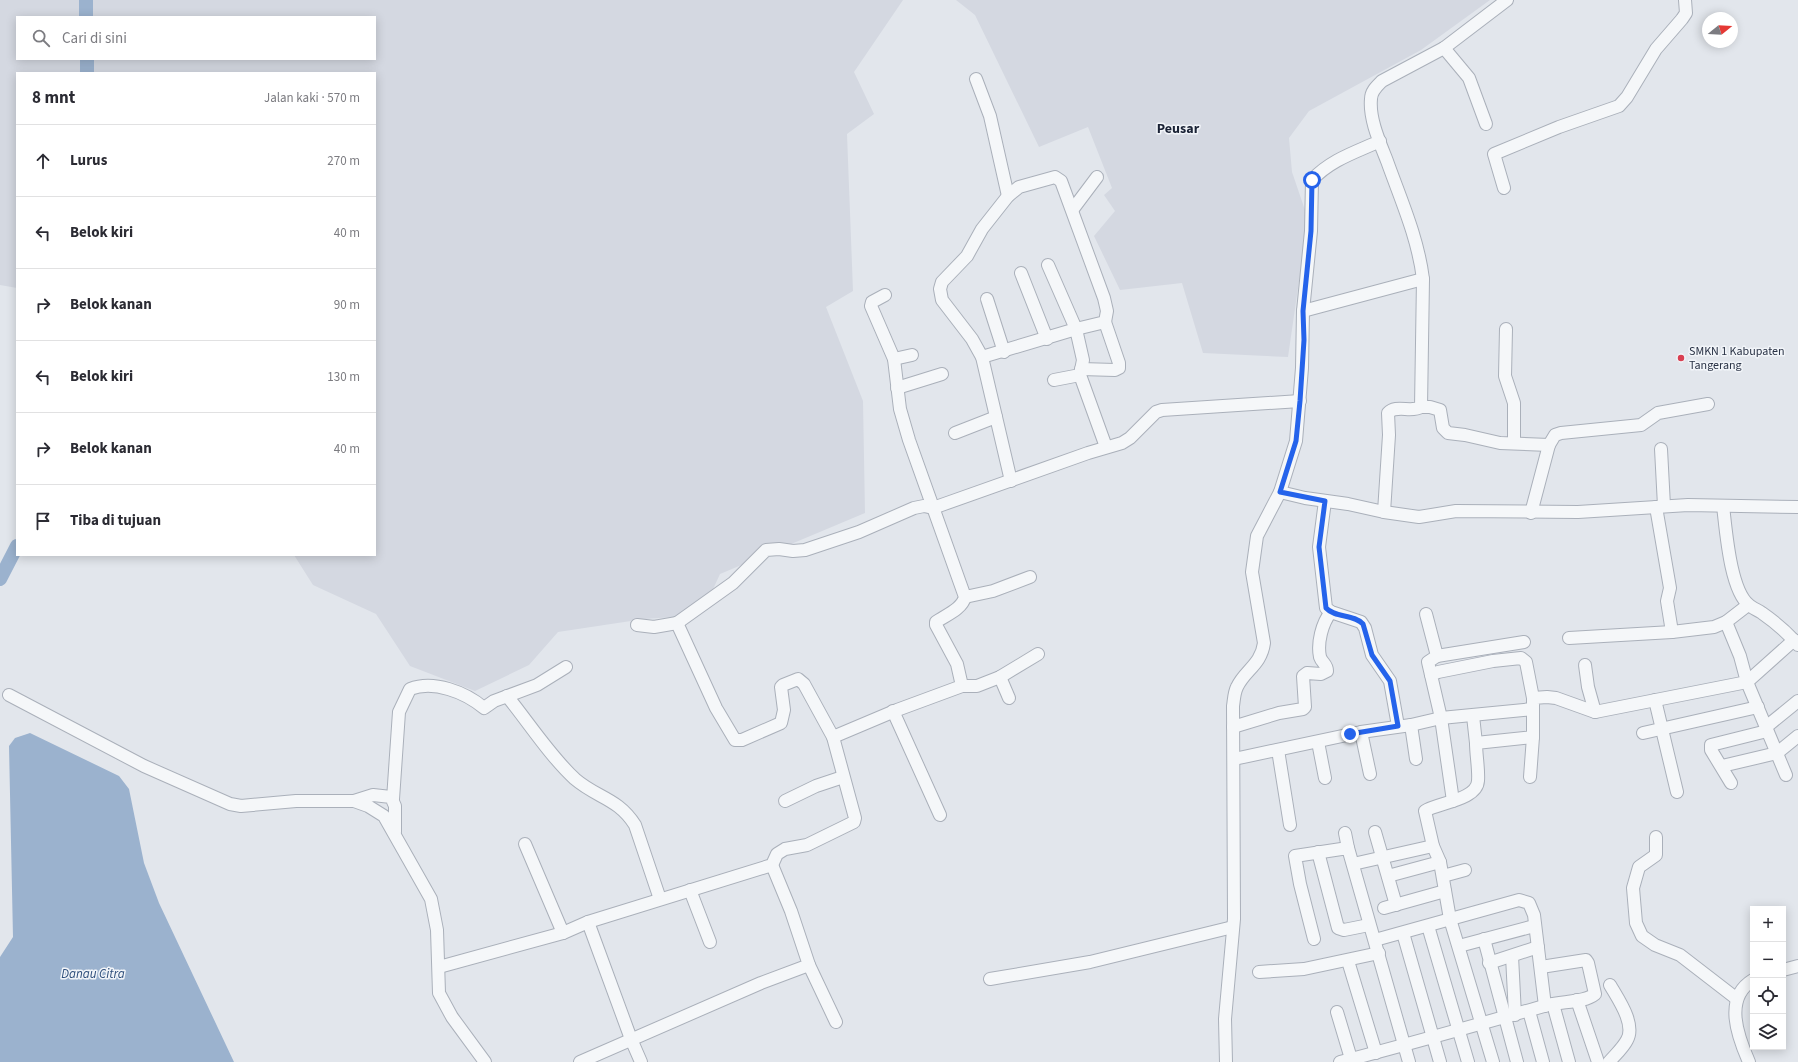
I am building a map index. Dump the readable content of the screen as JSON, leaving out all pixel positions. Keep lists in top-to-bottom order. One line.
{"districts":["Peusar"],"water":["Danau Citra"],"places":["SMKN 1 Kabupaten Tangerang"],"north":"right","page":{"search":"Cari di sini","heading":["8 mnt","Jalan kaki · 570 m"],"list":[["Lurus","270 m"],["Belok kiri","40 m"],["Belok kanan","90 m"],["Belok kiri","130 m"],["Belok kanan","40 m"],"Tiba di tujuan"],"map_buttons":["+","−"]}}
